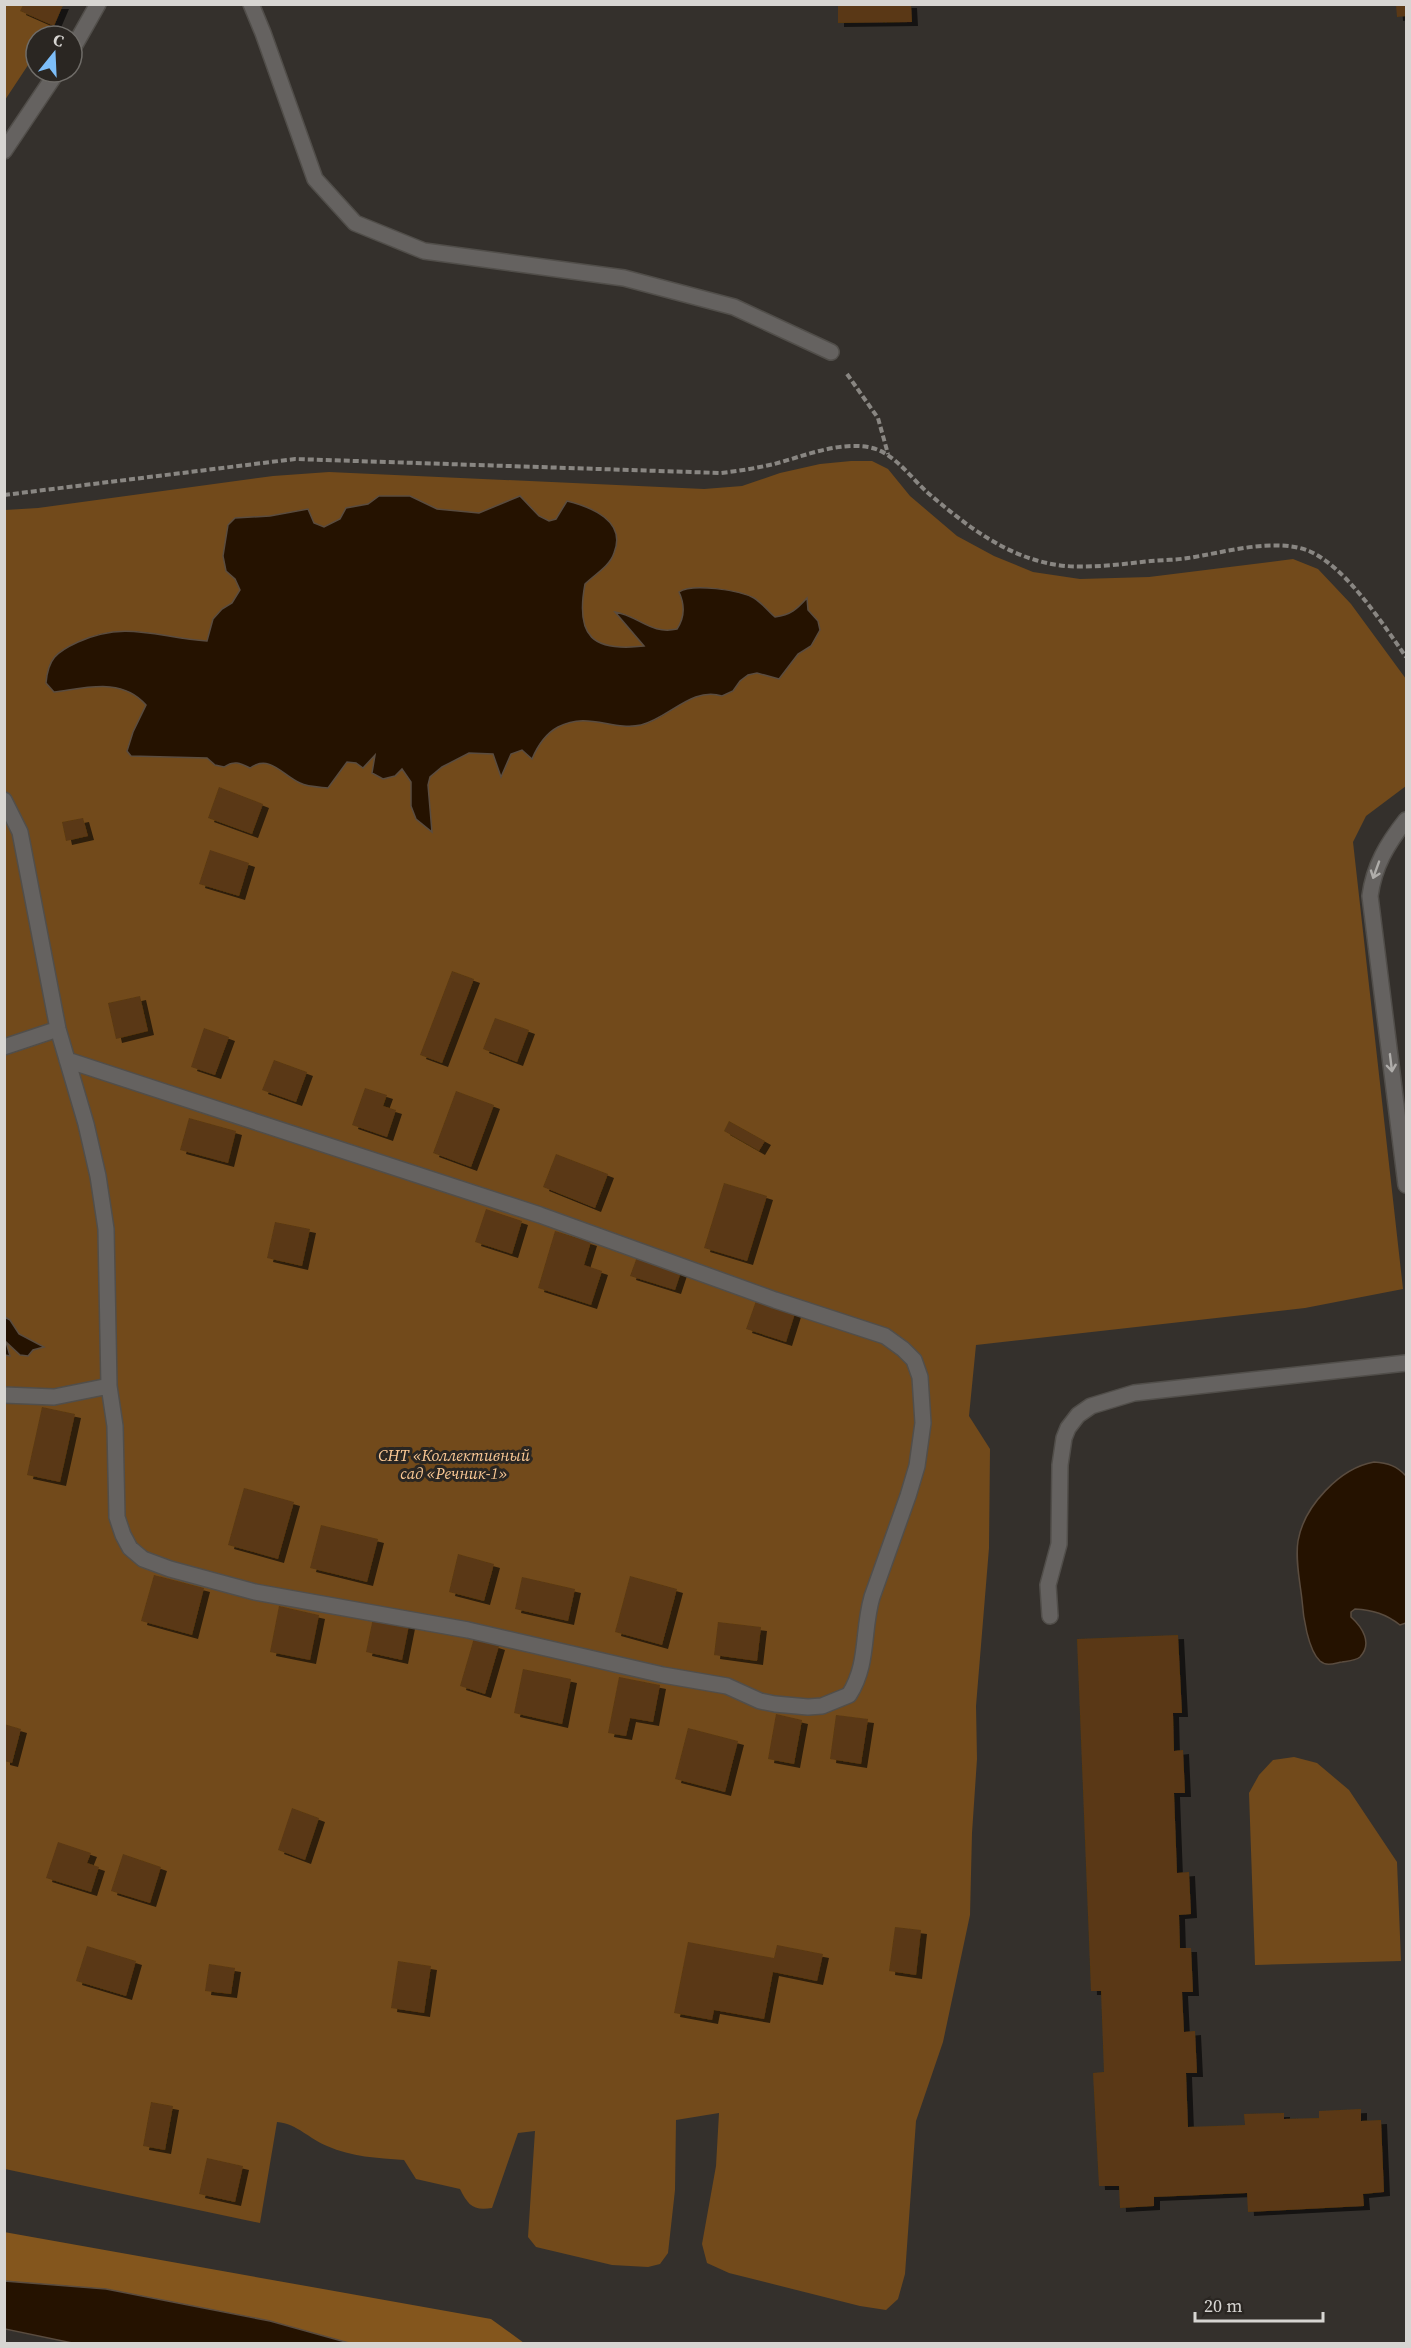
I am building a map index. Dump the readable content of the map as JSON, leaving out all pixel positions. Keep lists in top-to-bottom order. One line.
{"parks":["СНТ «Коллективный сад «Речник-1»"],"scale_bar":"20 m","north":"top"}
